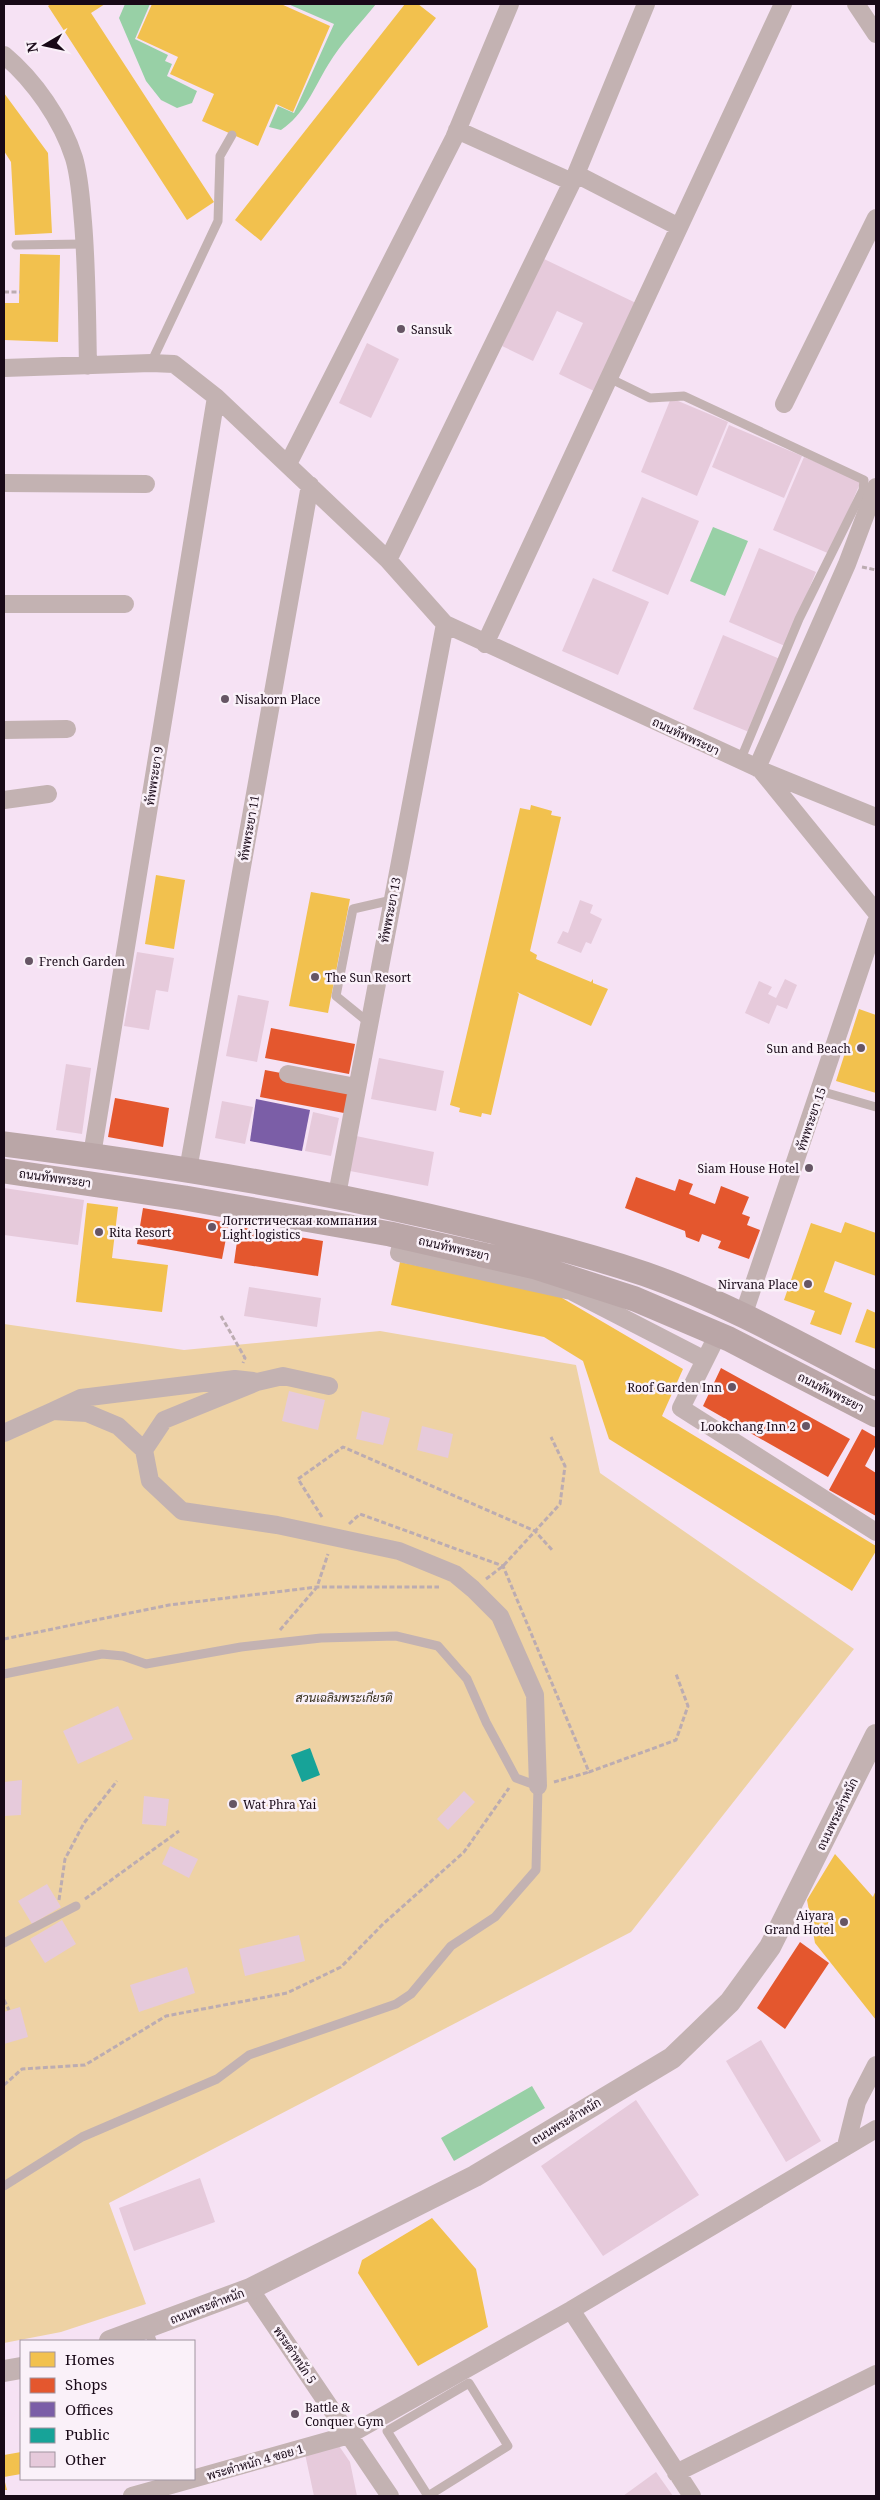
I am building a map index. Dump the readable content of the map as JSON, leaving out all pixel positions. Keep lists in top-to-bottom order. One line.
{"streets":{"main road":["ถนนทัพพระยา"],"street":["ทัพพระยา 9","ทัพพระยา 11","ทัพพระยา 13","ทัพพระยา 15","ถนนพระตำหนัก","พระตำหนัก 5","พระตำหนัก 4 ซอย 1"]},"crossings":[["ถนนทัพพระยา","ทัพพระยา 9"],["ถนนทัพพระยา","ทัพพระยา 11"],["ถนนทัพพระยา","ทัพพระยา 13"],["ถนนทัพพระยา","ทัพพระยา 15"],["ถนนพระตำหนัก","พระตำหนัก 5"],["พระตำหนัก 5","พระตำหนัก 4 ซอย 1"]],"parks":["สวนเฉลิมพระเกียรติ"],"places":["Sansuk","Nisakorn Place","French Garden","The Sun Resort","Sun and Beach","Siam House Hotel","Логистическая компания Light logistics","Rita Resort","Nirvana Place","Roof Garden Inn","Lookchang Inn 2","Wat Phra Yai","Aiyara Grand Hotel","Battle & Conquer Gym"],"legend":["Homes","Shops","Offices","Public","Other"],"north":"left"}
